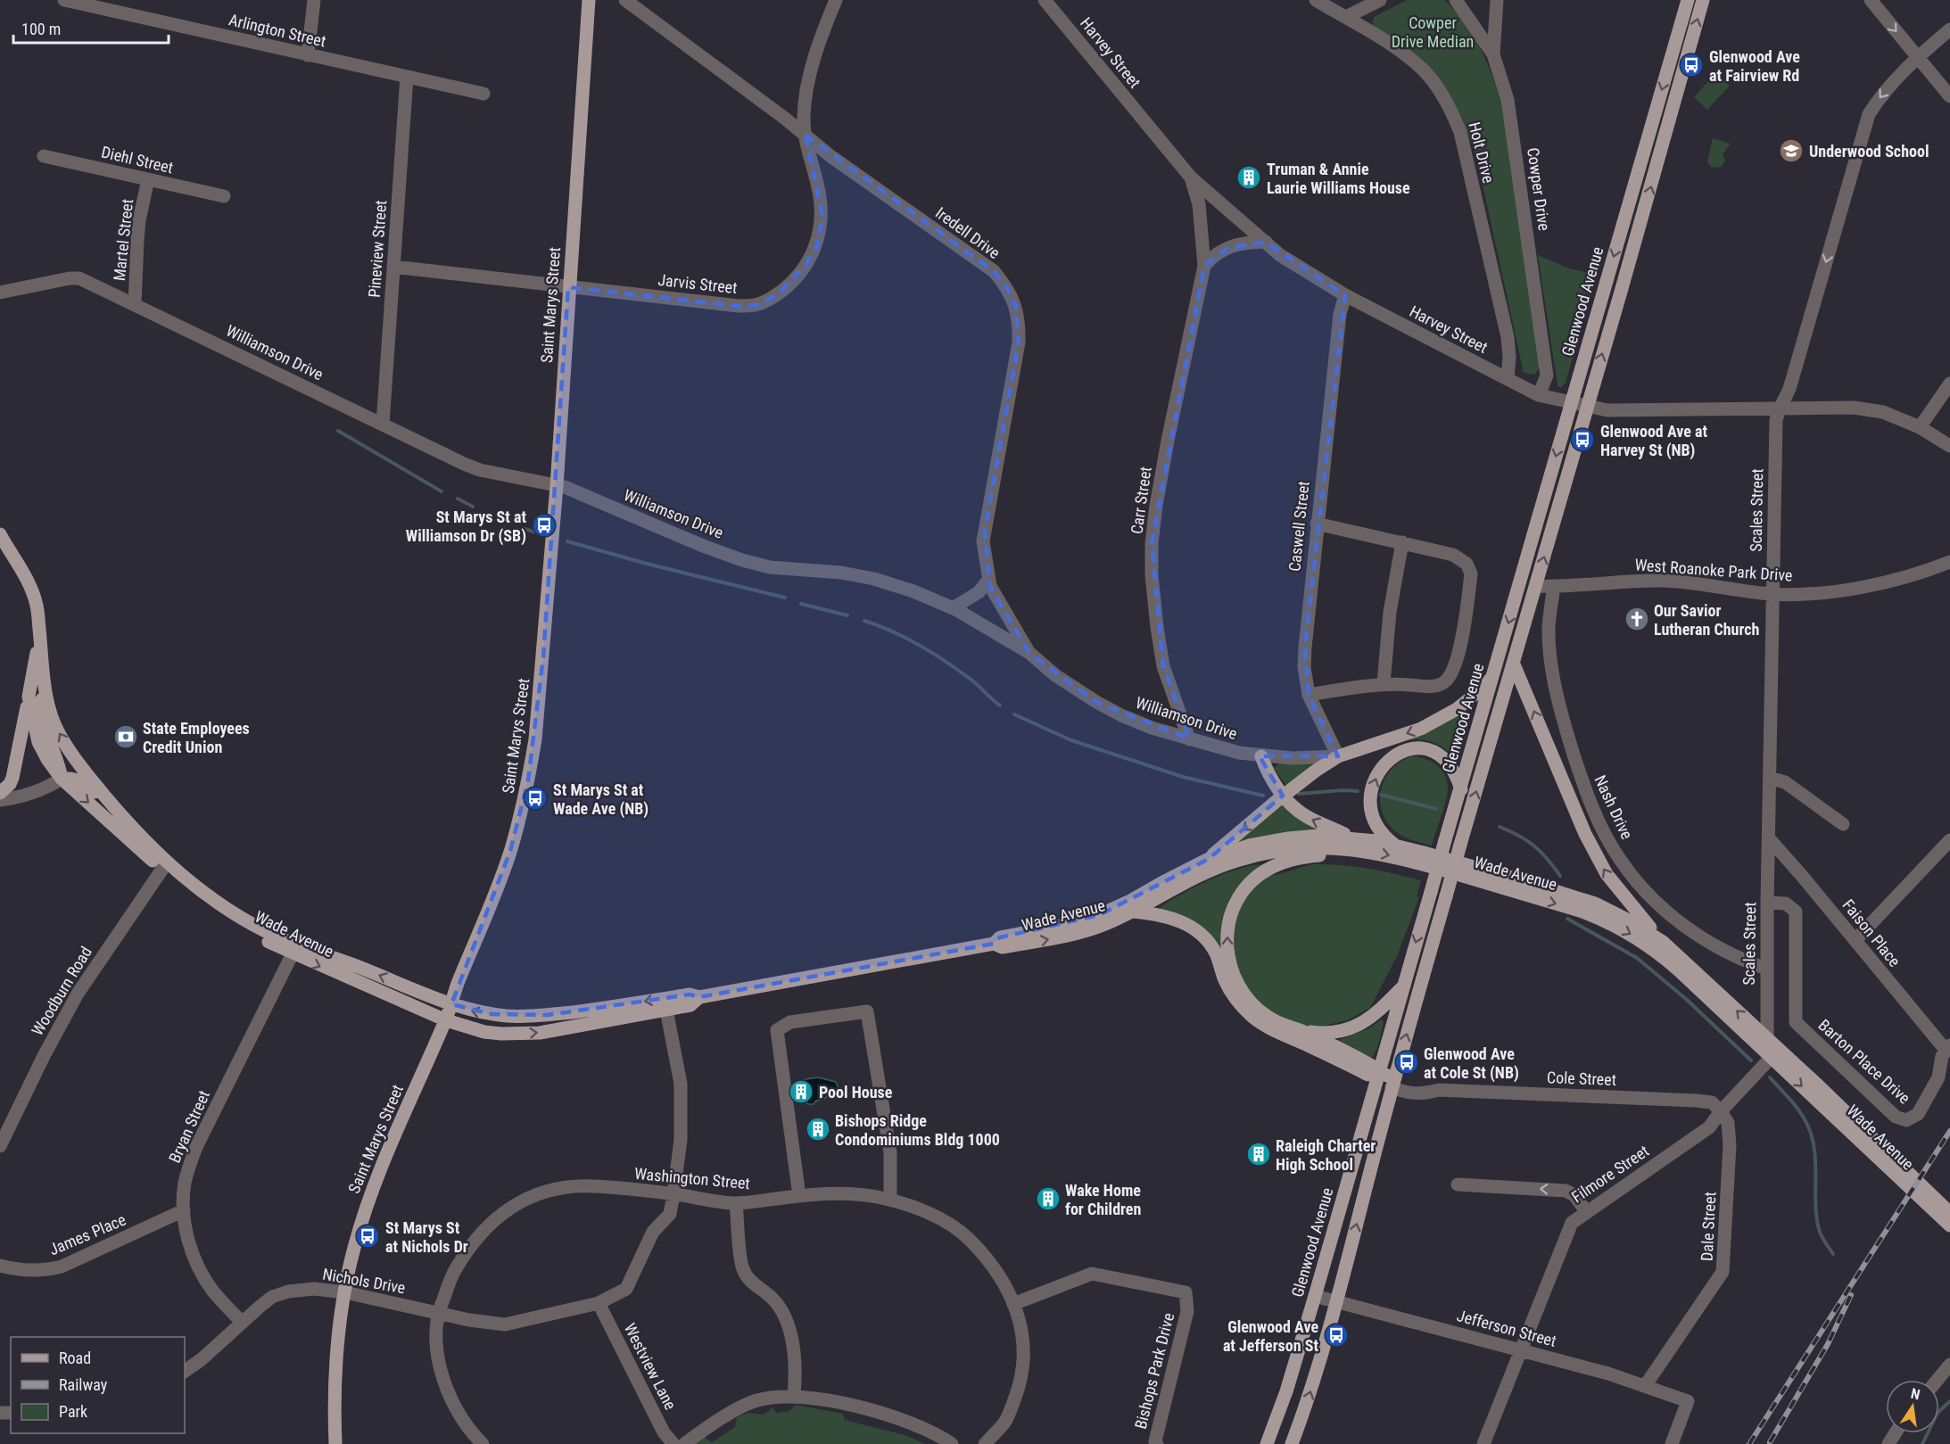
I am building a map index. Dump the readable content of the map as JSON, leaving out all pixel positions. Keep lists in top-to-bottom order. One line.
{"streets":{"main road":["Glenwood Avenue","Saint Marys Street","Wade Avenue"],"street":["Arlington Street","Harvey Street","Holt Drive","Diehl Street","Cowper Drive","Iredell Drive","Martel Street","Pineview Street","Jarvis Street","Williamson Drive","Carr Street","Scales Street","Caswell Street","West Roanoke Park Drive","Nash Drive","Faison Place","Woodburn Road","Barton Place Drive","Cole Street","Bryan Street","Filmore Street","Washington Street","Dale Street","James Place","Nichols Drive","Jefferson Street","Westview Lane","Bishops Park Drive"]},"crossings":[["Arlington Street","Pineview Street"],["Harvey Street","Holt Drive"],["Harvey Street","Cowper Drive"],["Harvey Street","Glenwood Avenue"],["Harvey Street","Carr Street"],["Harvey Street","Scales Street"],["Harvey Street","Caswell Street"],["Diehl Street","Martel Street"],["Iredell Drive","Jarvis Street"],["Iredell Drive","Williamson Drive"],["Martel Street","Williamson Drive"],["Pineview Street","Jarvis Street"],["Pineview Street","Williamson Drive"],["Jarvis Street","Saint Marys Street"],["Glenwood Avenue","West Roanoke Park Drive"],["Glenwood Avenue","Cole Street"],["Glenwood Avenue","Jefferson Street"],["Saint Marys Street","Williamson Drive"],["Saint Marys Street","Wade Avenue"],["Saint Marys Street","Nichols Drive"],["Williamson Drive","Carr Street"],["Williamson Drive","Caswell Street"],["Scales Street","West Roanoke Park Drive"],["Scales Street","Nash Drive"],["Scales Street","Wade Avenue"],["Scales Street","Faison Place"],["Scales Street","Barton Place Drive"],["West Roanoke Park Drive","Nash Drive"],["Wade Avenue","Woodburn Road"],["Wade Avenue","Bryan Street"],["Wade Avenue","Filmore Street"],["Wade Avenue","Nichols Drive"],["Faison Place","Barton Place Drive"],["Cole Street","Filmore Street"],["Cole Street","Dale Street"],["Bryan Street","James Place"],["Bryan Street","Nichols Drive"],["Filmore Street","Dale Street"],["Filmore Street","Jefferson Street"],["Washington Street","Nichols Drive"],["Washington Street","Bishops Park Drive"],["Dale Street","Jefferson Street"],["Nichols Drive","Westview Lane"]],"one_way":["Scales Street"],"parks":["Cowper Drive Median"],"places":{"bus stop":["Glenwood Ave at Fairview Rd","Glenwood Ave at Harvey St (NB)","St Marys St at Williamson Dr (SB)","St Marys St at Wade Ave (NB)","Glenwood Ave at Cole St (NB)","St Marys St at Nichols Dr","Glenwood Ave at Jefferson St"],"school or university":["Underwood School"],"building":["Truman & Annie Laurie Williams House","Pool House","Bishops Ridge Condominiums Bldg 1000","Raleigh Charter High School","Wake Home for Children"],"church":["Our Savior Lutheran Church"],"bank":["State Employees Credit Union"]},"legend":["Road","Railway","Park"],"scale_bar":"100 m","north":"top"}
